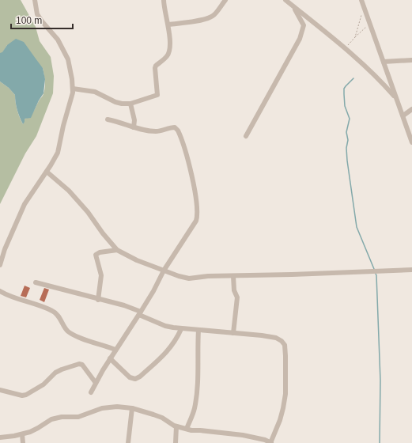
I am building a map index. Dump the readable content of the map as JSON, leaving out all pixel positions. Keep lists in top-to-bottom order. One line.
{"scale_bar":"100 m"}
